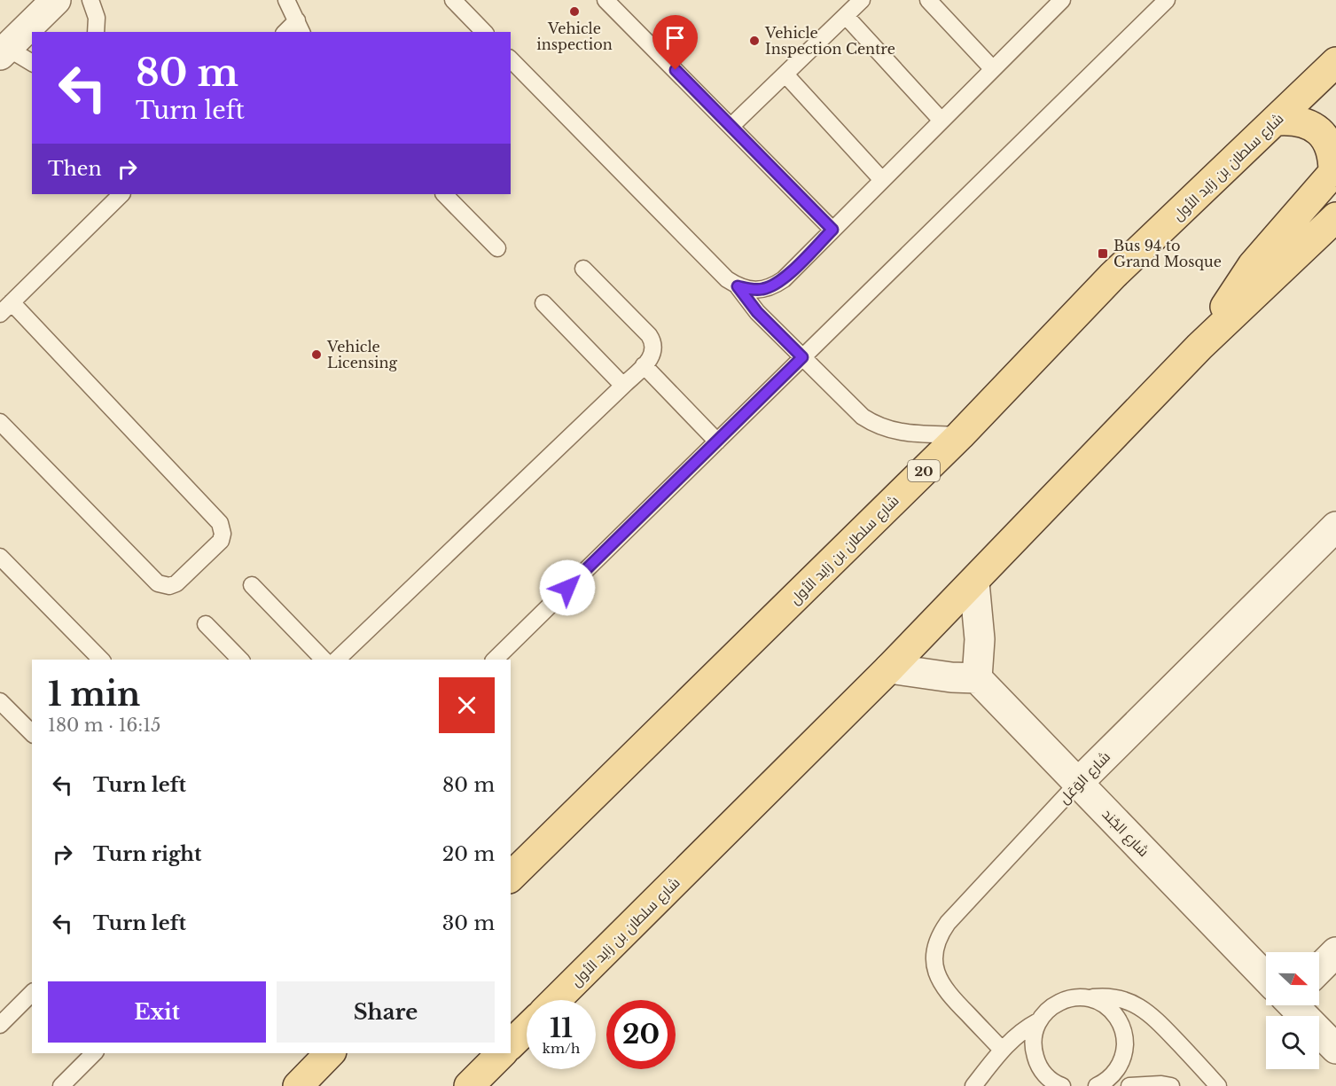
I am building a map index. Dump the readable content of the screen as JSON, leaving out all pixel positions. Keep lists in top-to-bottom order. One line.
{"streets":{"main road":["شارع سلطان بن زايد الأول","20"],"street":["شارع الوَعَل","شارع الجُند"]},"crossings":[["شارع الوَعَل","شارع الجُند"]],"places":{"other":["Vehicle inspection","Vehicle Inspection Centre","Vehicle Licensing"],"transit":["Bus 94 to Grand Mosque"]},"north":"right","page":{"turn":["80 m","Turn left"],"then":"Then","heading":["1 min","180 m · 16:15"],"list":[{"name":"Turn left","value":"80 m"},{"name":"Turn right","value":"20 m"},{"name":"Turn left","value":"30 m"}],"buttons":["Exit","Share"],"speed":"11 km/h","limit":"20"}}
